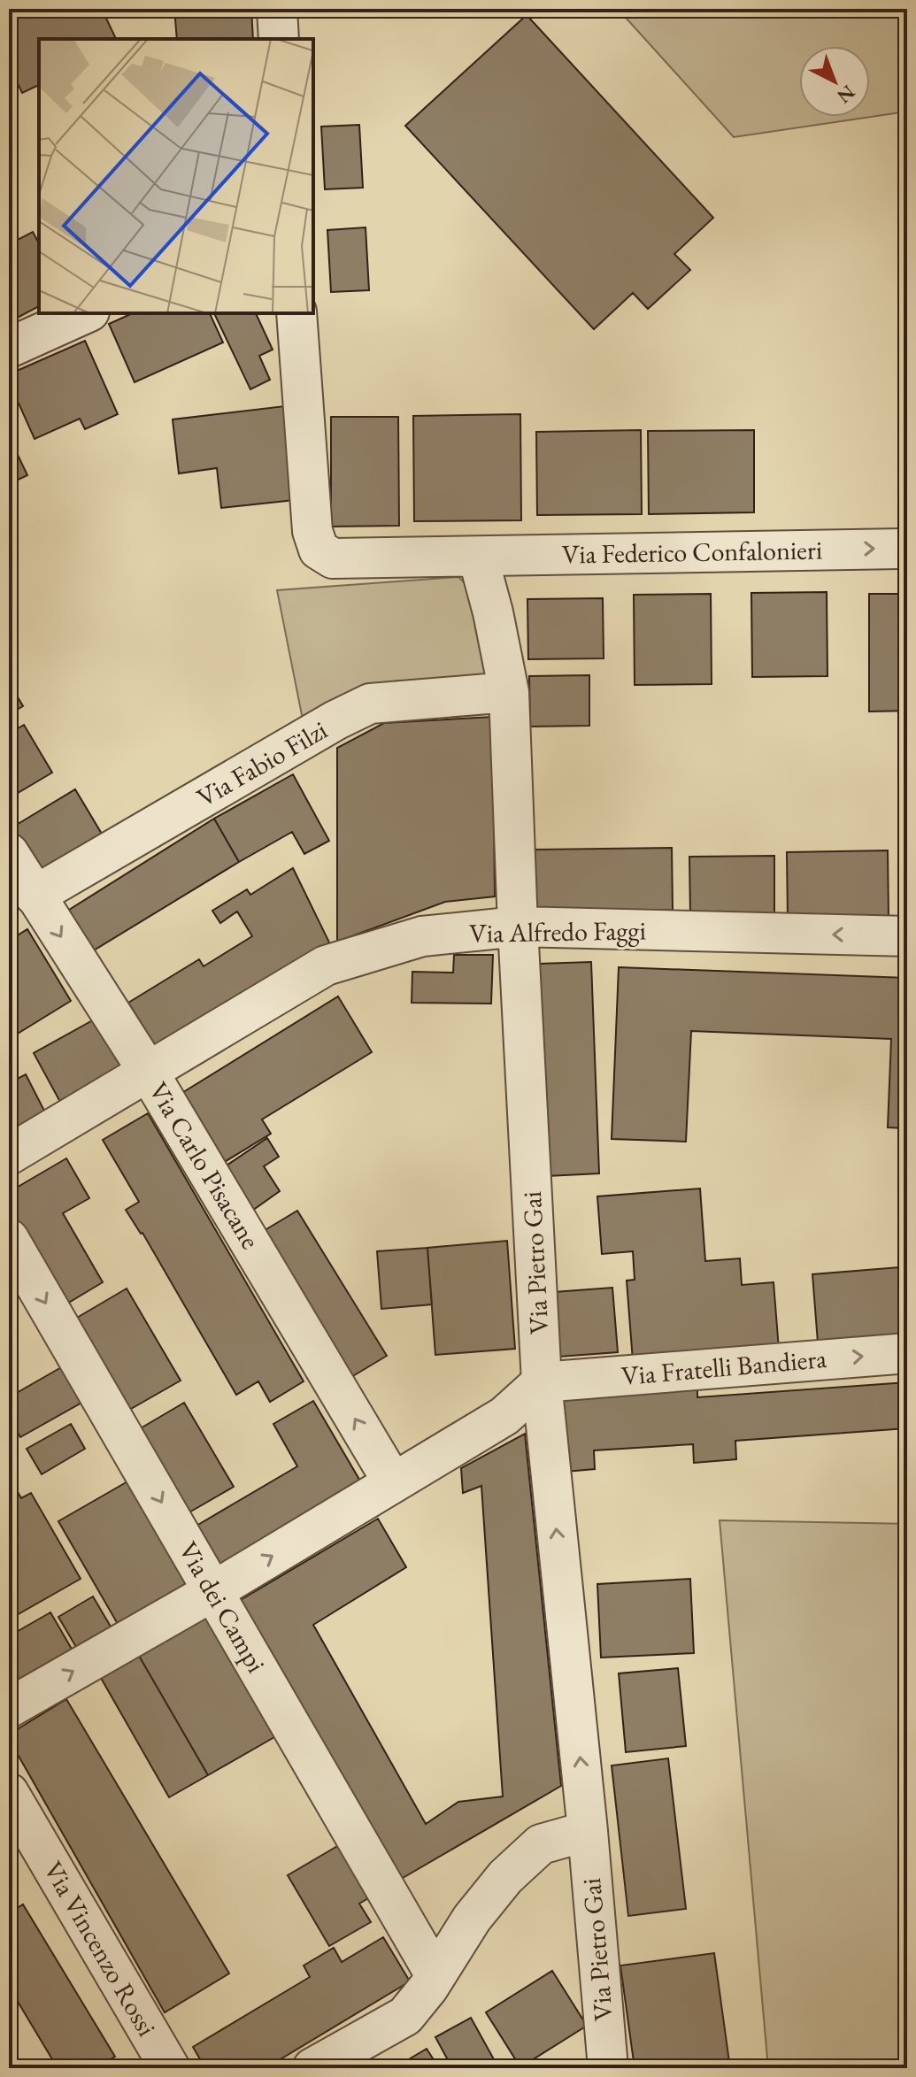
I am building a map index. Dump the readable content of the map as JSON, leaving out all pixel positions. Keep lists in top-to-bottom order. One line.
{"streets":{"street":["Via Federico Confalonieri","Via Fabio Filzi","Via Alfredo Faggi","Via Carlo Pisacane","Via Pietro Gai","Via Fratelli Bandiera","Via dei Campi","Via Vincenzo Rossi"]},"crossings":[["Via Federico Confalonieri","Via Pietro Gai"],["Via Fabio Filzi","Via Carlo Pisacane"],["Via Fabio Filzi","Via Pietro Gai"],["Via Alfredo Faggi","Via Carlo Pisacane"],["Via Alfredo Faggi","Via Pietro Gai"],["Via Pietro Gai","Via Fratelli Bandiera"]],"one_way":["Via Federico Confalonieri","Via Alfredo Faggi","Via Fratelli Bandiera","Via dei Campi"],"north":"bottom right"}
